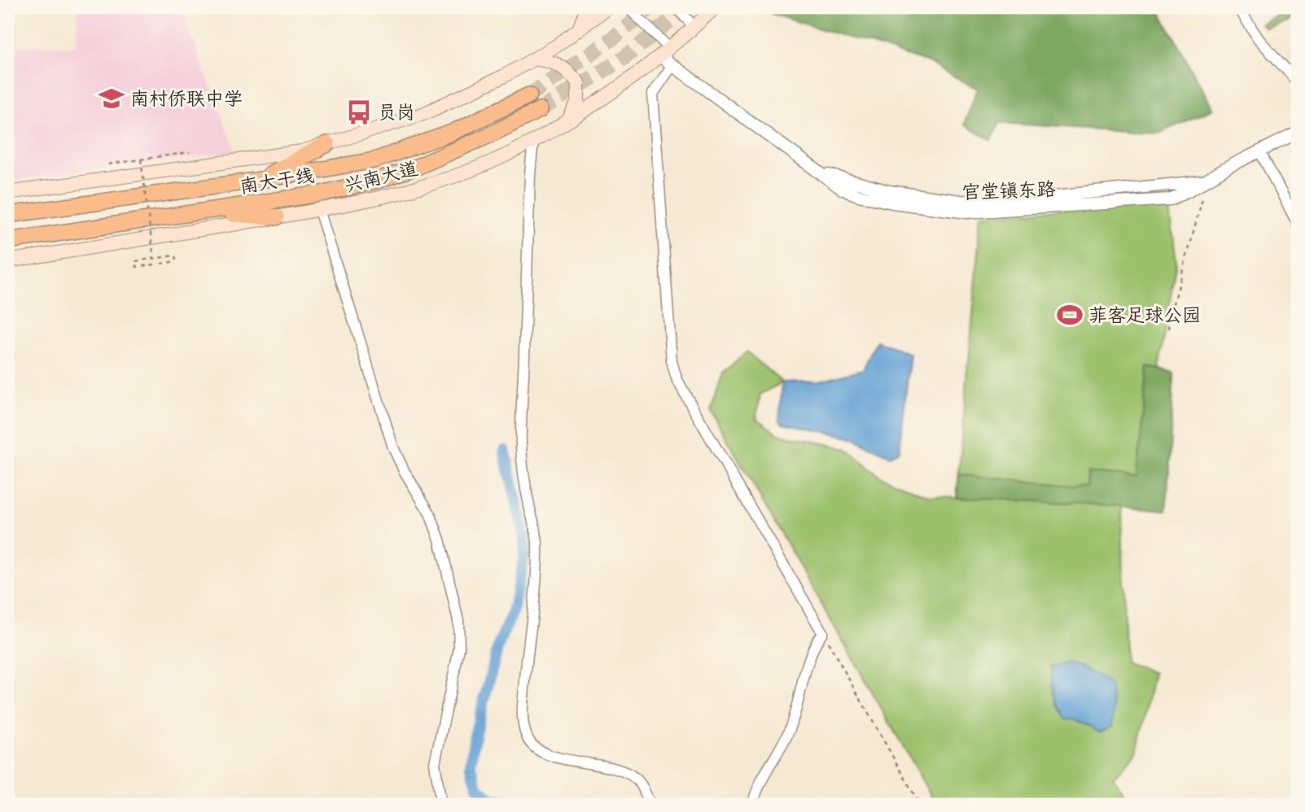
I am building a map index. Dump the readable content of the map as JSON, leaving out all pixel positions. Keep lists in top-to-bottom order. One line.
{"streets":{"highway":["南大干线"],"main road":["兴南大道"],"street":["官堂镇东路"]},"crossings":[["兴南大道","官堂镇东路"]],"places":{"school or university":["南村侨联中学"],"bus stop":["员岗"],"sports":["菲客足球公园"]}}
